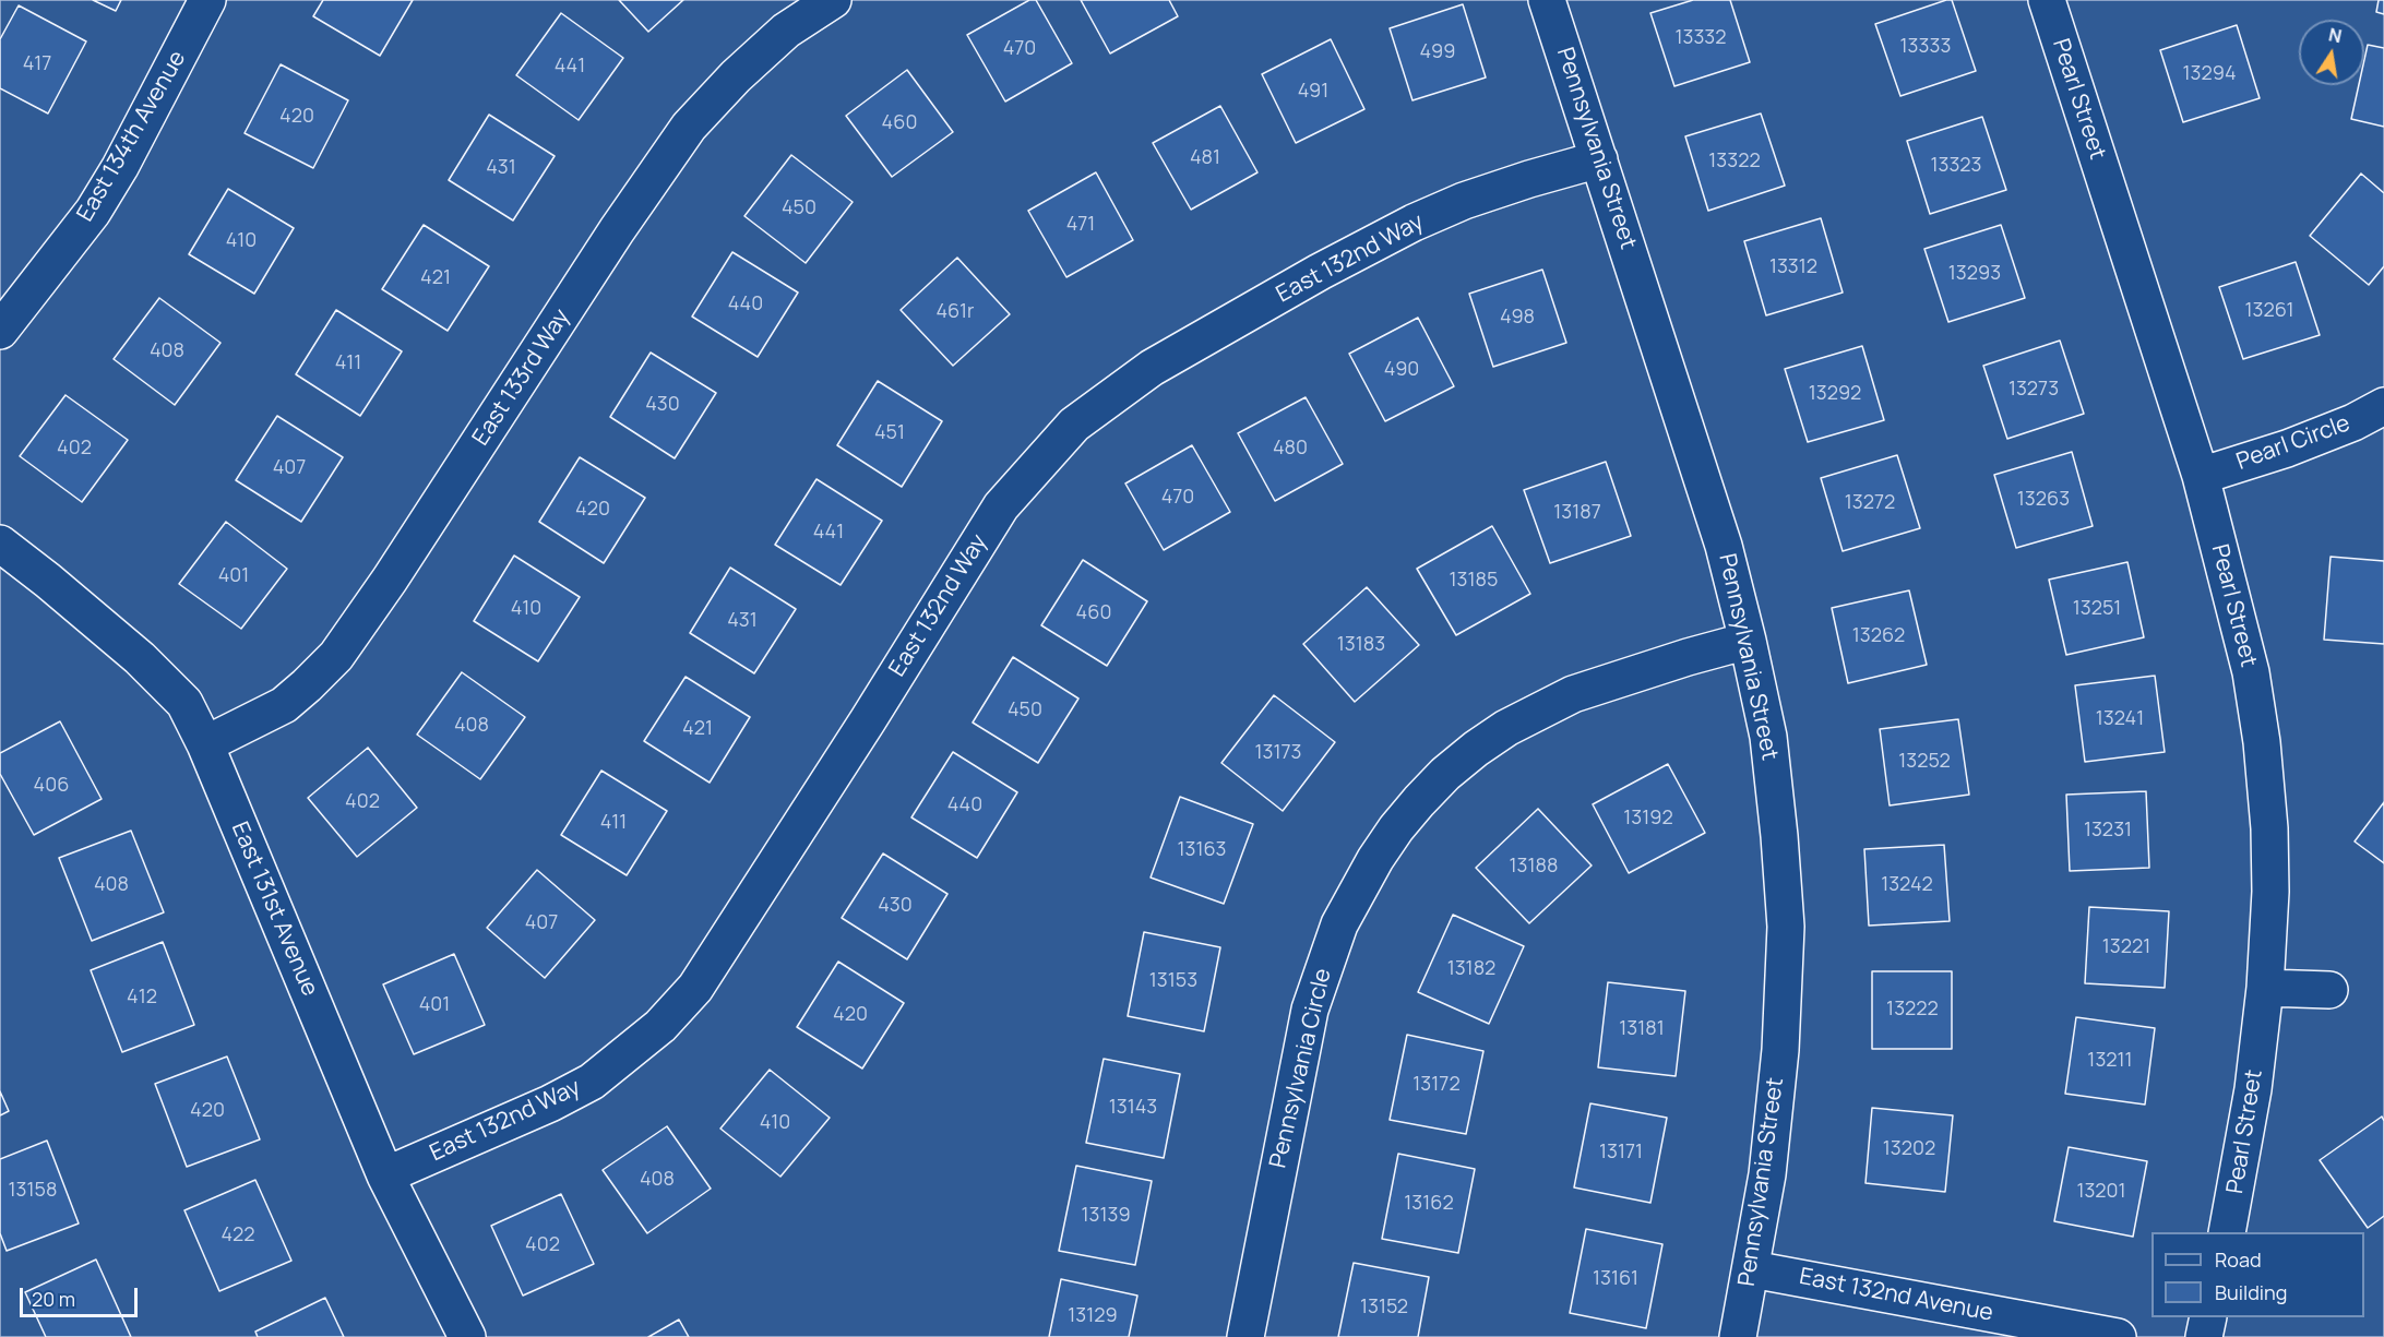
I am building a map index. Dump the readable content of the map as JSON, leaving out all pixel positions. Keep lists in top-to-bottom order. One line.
{"streets":{"street":["Pearl Street","East 134th Avenue","Pennsylvania Street","East 132nd Way","East 133rd Way","Pearl Circle","East 131st Avenue","Pennsylvania Circle","East 132nd Avenue"]},"crossings":[["Pearl Street","Pearl Circle"],["Pennsylvania Street","East 132nd Way"],["Pennsylvania Street","Pennsylvania Circle"],["Pennsylvania Street","East 132nd Avenue"],["East 132nd Way","East 131st Avenue"],["East 133rd Way","East 131st Avenue"]],"house_numbers":["13332","13333","470","499","417","441","13294","491","420","460","481","13322","13323","431","450","471","410","13312","13293","421","440","13261","461r","498","408","411","490","13273","13292","430","451","402","480","407","470","13263","13272","420","13187","441","401","13185","410","13251","460","431","13262","13183","450","13241","408","421","13173","13252","406","402","440","13192","411","13231","13163","13188","408","13242","430","407","13221","13182","13153","412","401","13222","420","13181","13211","13172","13143","420","410","13202","13171","408","13158","13201","13162","13139","422","402","13161","13152","13129"],"legend":["Road","Building"],"scale_bar":"20 m","north":"top"}
